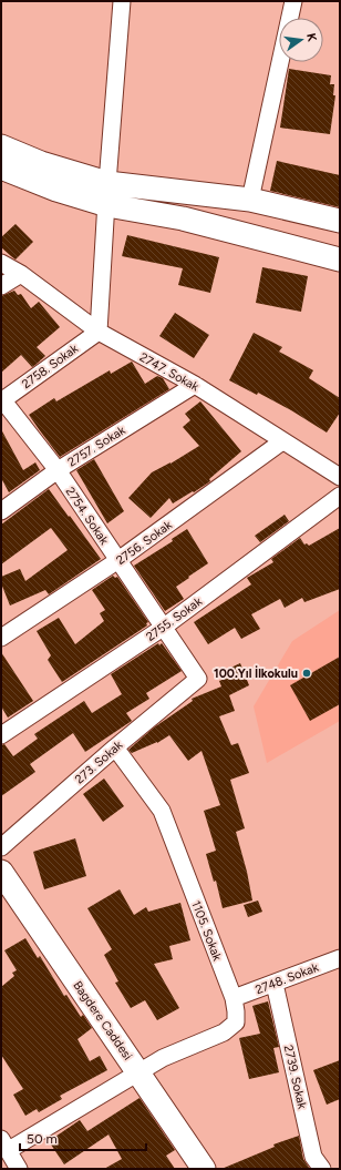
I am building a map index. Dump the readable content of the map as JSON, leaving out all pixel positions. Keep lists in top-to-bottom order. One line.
{"streets":{"main road":["Bagdere Caddesi"],"street":["2758. Sokak","2747. Sokak","2757. Sokak","2754. Sokak","2756. Sokak","2755. Sokak","273. Sokak","1105. Sokak","2748. Sokak","2739. Sokak"]},"crossings":[["2758. Sokak","2747. Sokak"],["2758. Sokak","2754. Sokak"],["2747. Sokak","2757. Sokak"],["2747. Sokak","2756. Sokak"],["2757. Sokak","2754. Sokak"],["2754. Sokak","2756. Sokak"],["2754. Sokak","2755. Sokak"],["2754. Sokak","273. Sokak"],["273. Sokak","1105. Sokak"],["1105. Sokak","2748. Sokak"],["1105. Sokak","Bagdere Caddesi"],["2748. Sokak","2739. Sokak"]],"places":["100.Yıl İlkokulu"],"scale_bar":"50 m","north":"right"}
